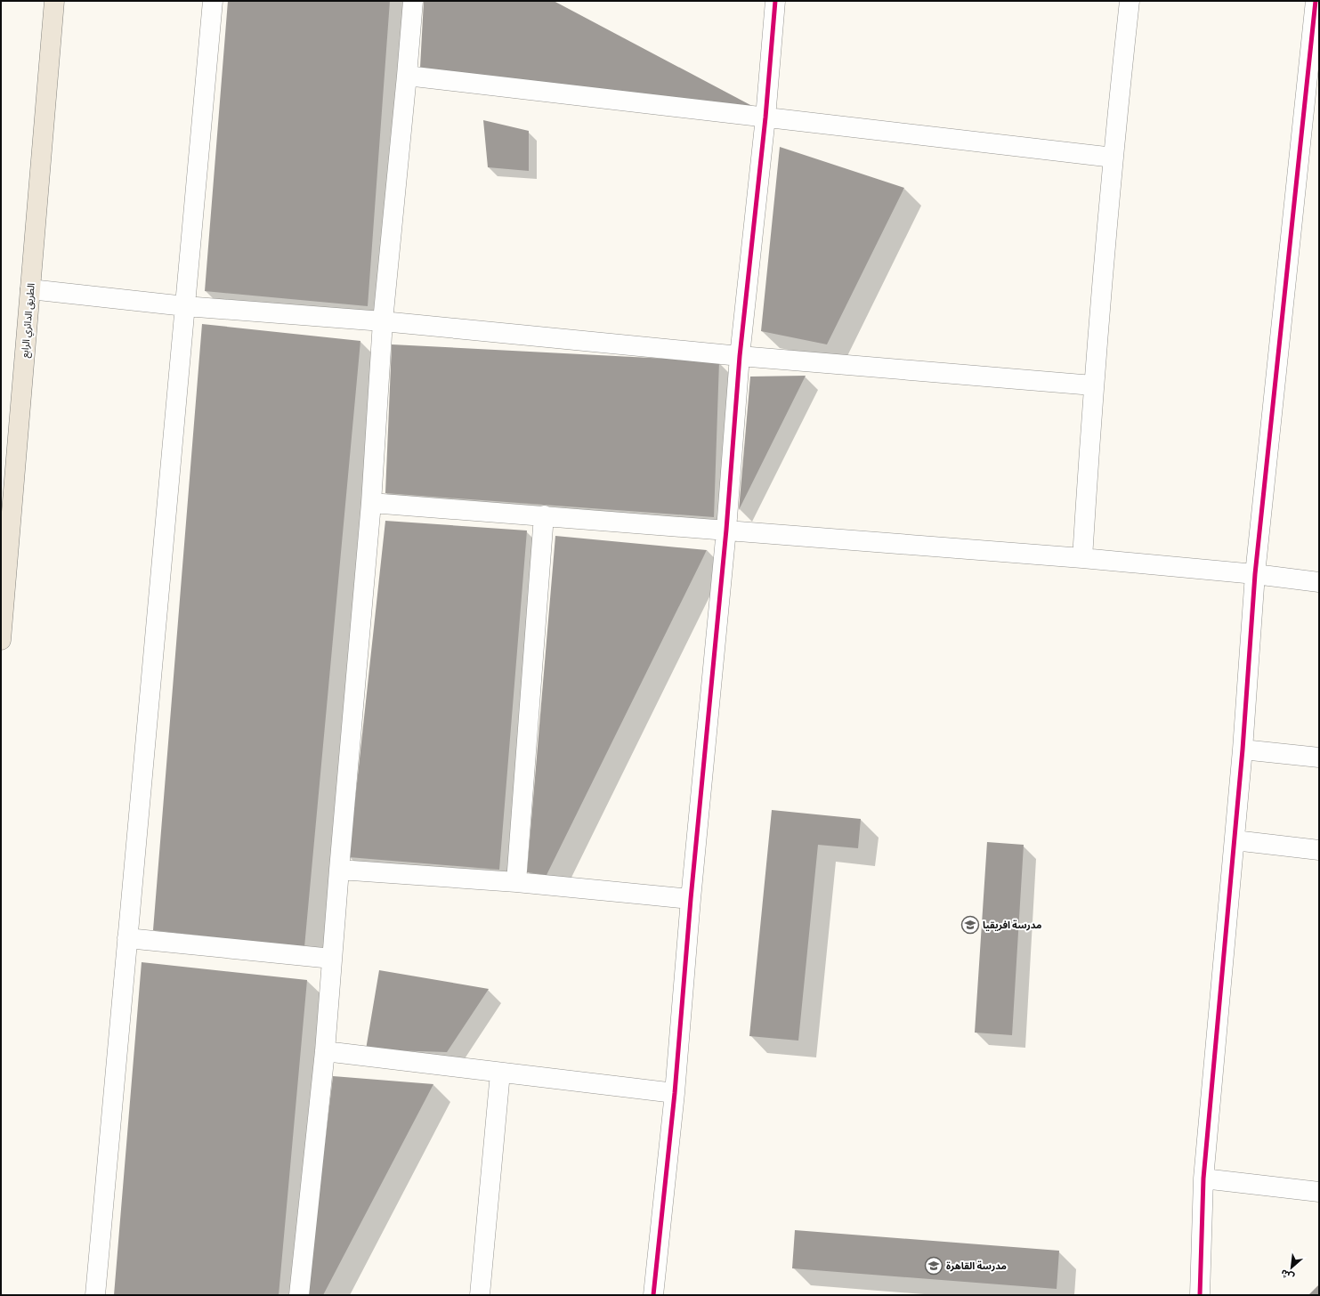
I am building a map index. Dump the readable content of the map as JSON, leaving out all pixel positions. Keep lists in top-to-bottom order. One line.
{"streets":{"main road":["الطريق الدائري الرابع"]},"places":{"school or university":["مدرسة افريقيا","مدرسة القاهرة"]},"north":"bottom left"}
